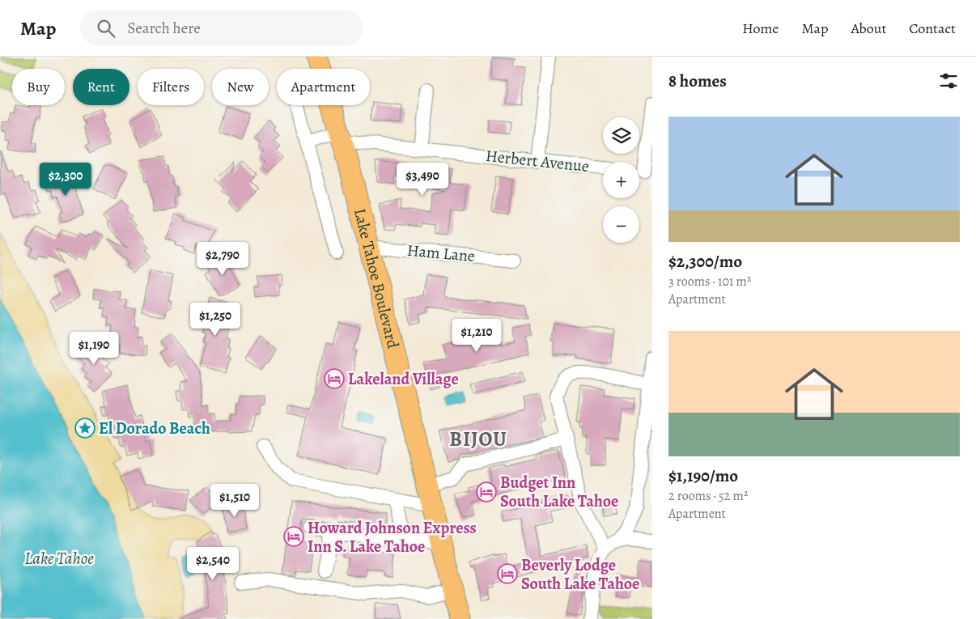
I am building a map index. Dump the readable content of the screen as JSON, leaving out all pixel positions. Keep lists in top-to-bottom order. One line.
{"streets":{"highway":["Lake Tahoe Boulevard"],"street":["Herbert Avenue","Ham Lane"]},"crossings":[["Herbert Avenue","Lake Tahoe Boulevard"],["Ham Lane","Lake Tahoe Boulevard"]],"districts":["BIJOU"],"water":["Lake Tahoe"],"places":{"hotel":["Lakeland Village","Budget Inn South Lake Tahoe","Howard Johnson Express Inn S. Lake Tahoe","Beverly Lodge South Lake Tahoe"],"place":["El Dorado Beach"]},"page":{"header":"Map","search":"Search here","nav":["Home","Map","About","Contact"],"heading":"8 homes","chip":["Buy","Rent","Filters","New","Apartment"],"list":[{"name":"$2,300/mo","note":"3 rooms · 101 m² · Apartment"},{"name":"$1,190/mo","note":"2 rooms · 52 m² · Apartment"}],"map_buttons":["+","−"],"price":["$2,300","$3,490","$2,790","$1,250","$1,210","$1,190","$1,510","$2,540"]}}
